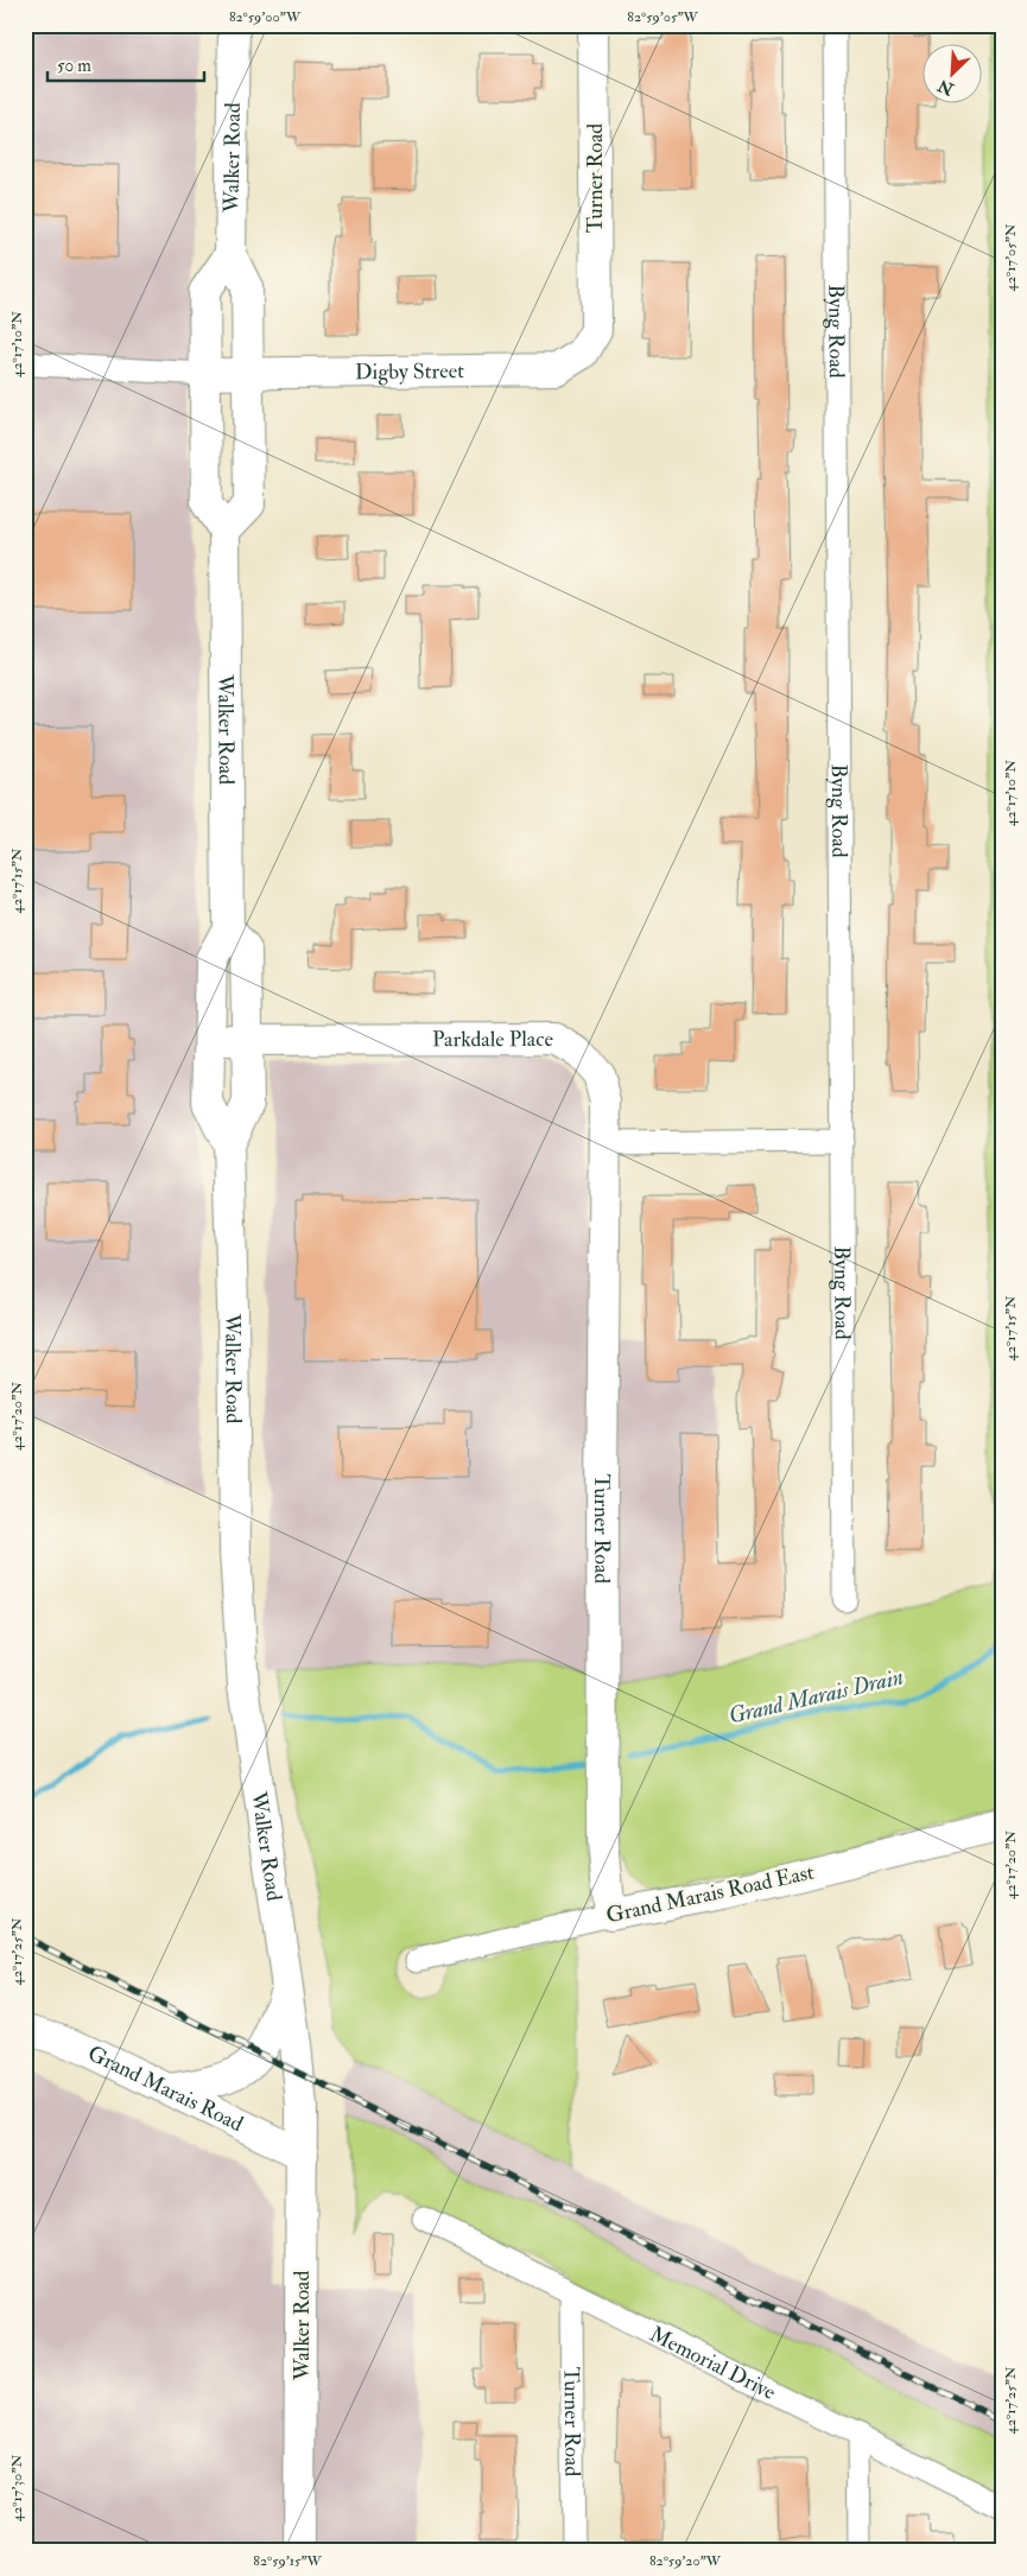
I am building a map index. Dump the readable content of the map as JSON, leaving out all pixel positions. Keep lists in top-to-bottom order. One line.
{"streets":{"main road":["Walker Road","Turner Road","Digby Street","Parkdale Place","Grand Marais Road East","Grand Marais Road"],"street":["Byng Road","Memorial Drive"]},"crossings":[["Walker Road","Digby Street"],["Walker Road","Parkdale Place"],["Walker Road","Grand Marais Road"],["Turner Road","Digby Street"],["Turner Road","Parkdale Place"],["Turner Road","Grand Marais Road East"],["Turner Road","Memorial Drive"]],"water":["Grand Marais Drain"],"scale_bar":"50 m","north":"bottom left","coordinates":["82°59'00\"W","82°59'05\"W","42°17'05\"N","42°17'10\"N","42°17'15\"N","42°17'20\"N","42°17'25\"N","42°17'30\"N","82°59'15\"W","82°59'20\"W"]}
